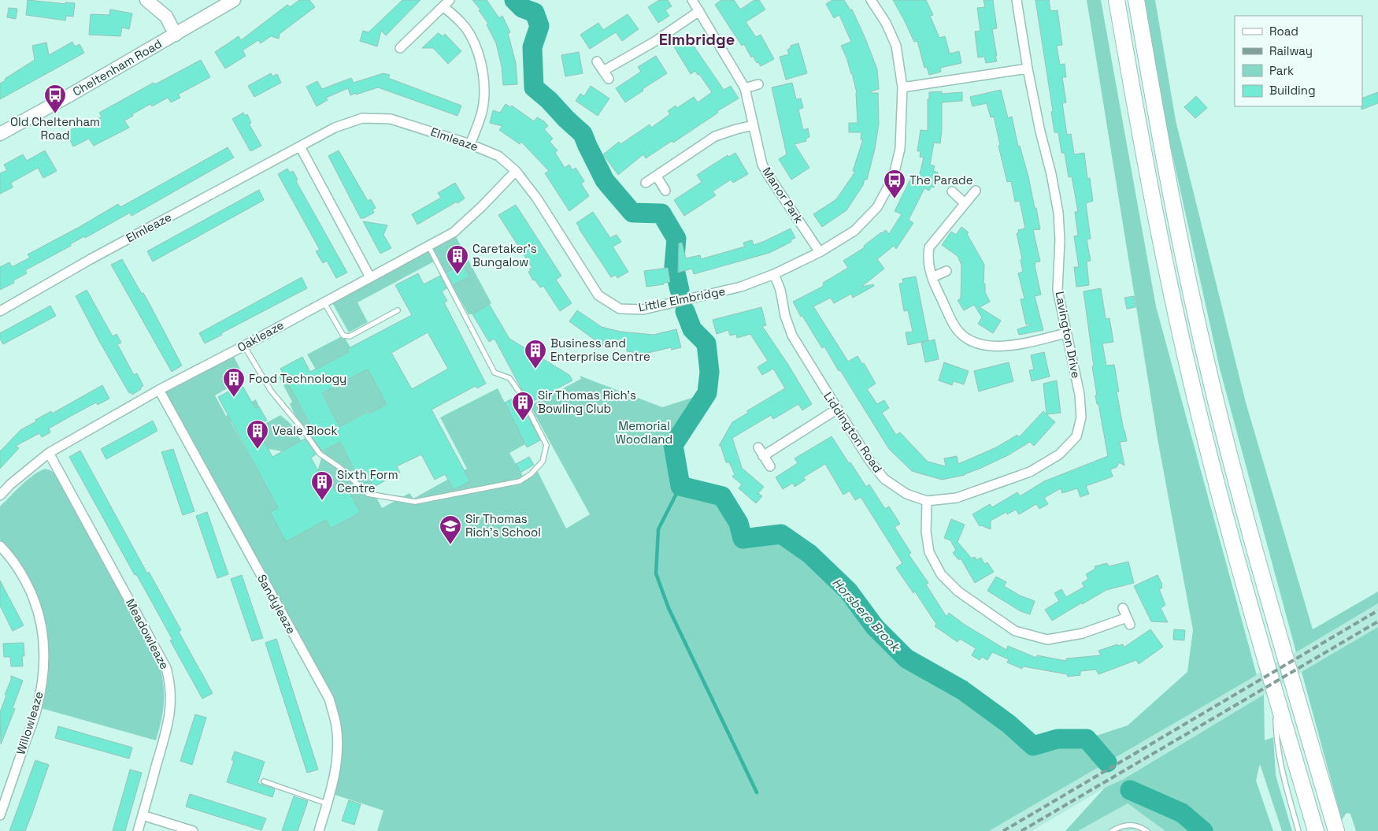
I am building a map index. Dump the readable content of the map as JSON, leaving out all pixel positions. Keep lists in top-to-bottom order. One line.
{"streets":{"main road":["Cheltenham Road"],"street":["Elmleaze","Manor Park","Little Elmbridge","Lavington Drive","Oakleaze","Liddington Road","Sandyleaze","Meadowleaze","Willowleaze"]},"crossings":[["Elmleaze","Little Elmbridge"],["Elmleaze","Oakleaze"],["Manor Park","Little Elmbridge"],["Little Elmbridge","Oakleaze"],["Little Elmbridge","Liddington Road"],["Lavington Drive","Liddington Road"],["Oakleaze","Sandyleaze"],["Oakleaze","Meadowleaze"]],"districts":["Elmbridge"],"water":["Horsbere Brook"],"parks":["Memorial Woodland"],"places":{"bus stop":["Old Cheltenham Road","The Parade"],"building":["Caretaker's Bungalow","Business and Enterprise Centre","Food Technology","Sir Thomas Rich's Bowling Club","Veale Block","Sixth Form Centre"],"school or university":["Sir Thomas Rich's School"]},"legend":["Road","Railway","Park","Building"]}
